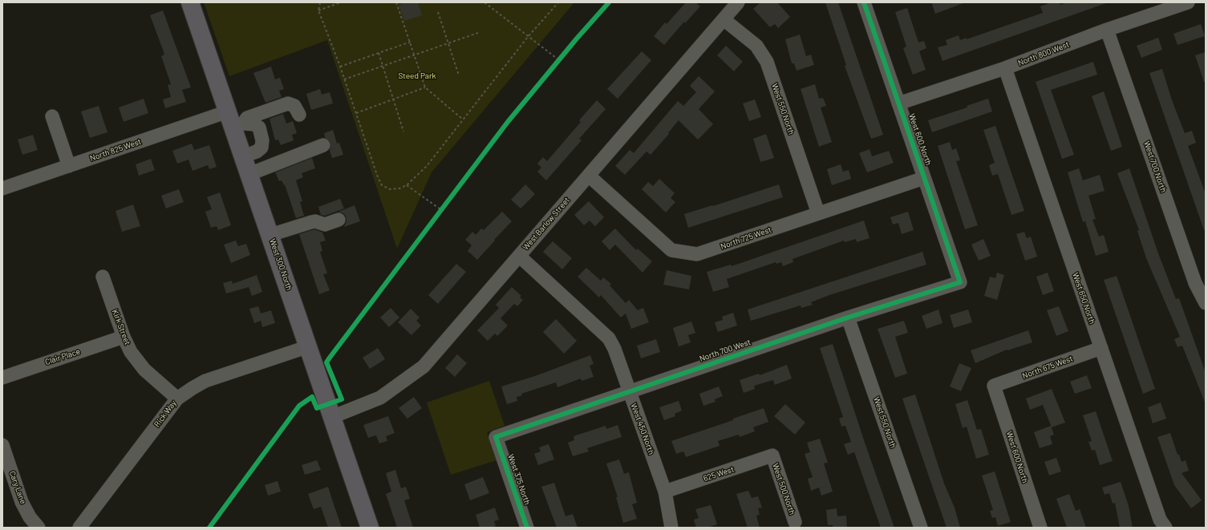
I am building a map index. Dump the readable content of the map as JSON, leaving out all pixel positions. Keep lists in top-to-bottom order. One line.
{"streets":{"main road":["West 300 North"],"street":["North 800 West","West 550 North","West 600 North","North 825 West","West 700 North","West Barlow Street","North 725 West","West 650 North","Kirk Street","North 700 West","Clair Place","North 675 West","Rick Way","West 450 North","625 West","West 375 North","Cary Lane","West 500 North"]},"crossings":[["North 800 West","West 600 North"],["North 800 West","West 700 North"],["North 800 West","West 650 North"],["West 550 North","West Barlow Street"],["West 550 North","North 725 West"],["West 550 North","North 700 West"],["West 600 North","North 725 West"],["West 600 North","North 700 West"],["West 600 North","North 675 West"],["North 825 West","West 300 North"],["West Barlow Street","North 725 West"],["West Barlow Street","West 300 North"],["West Barlow Street","West 450 North"],["West 300 North","Rick Way"],["West 650 North","North 675 West"],["Kirk Street","Clair Place"],["Kirk Street","Rick Way"],["North 700 West","West 450 North"],["North 700 West","West 375 North"],["West 450 North","625 West"],["625 West","West 500 North"]],"parks":["Steed Park"]}
